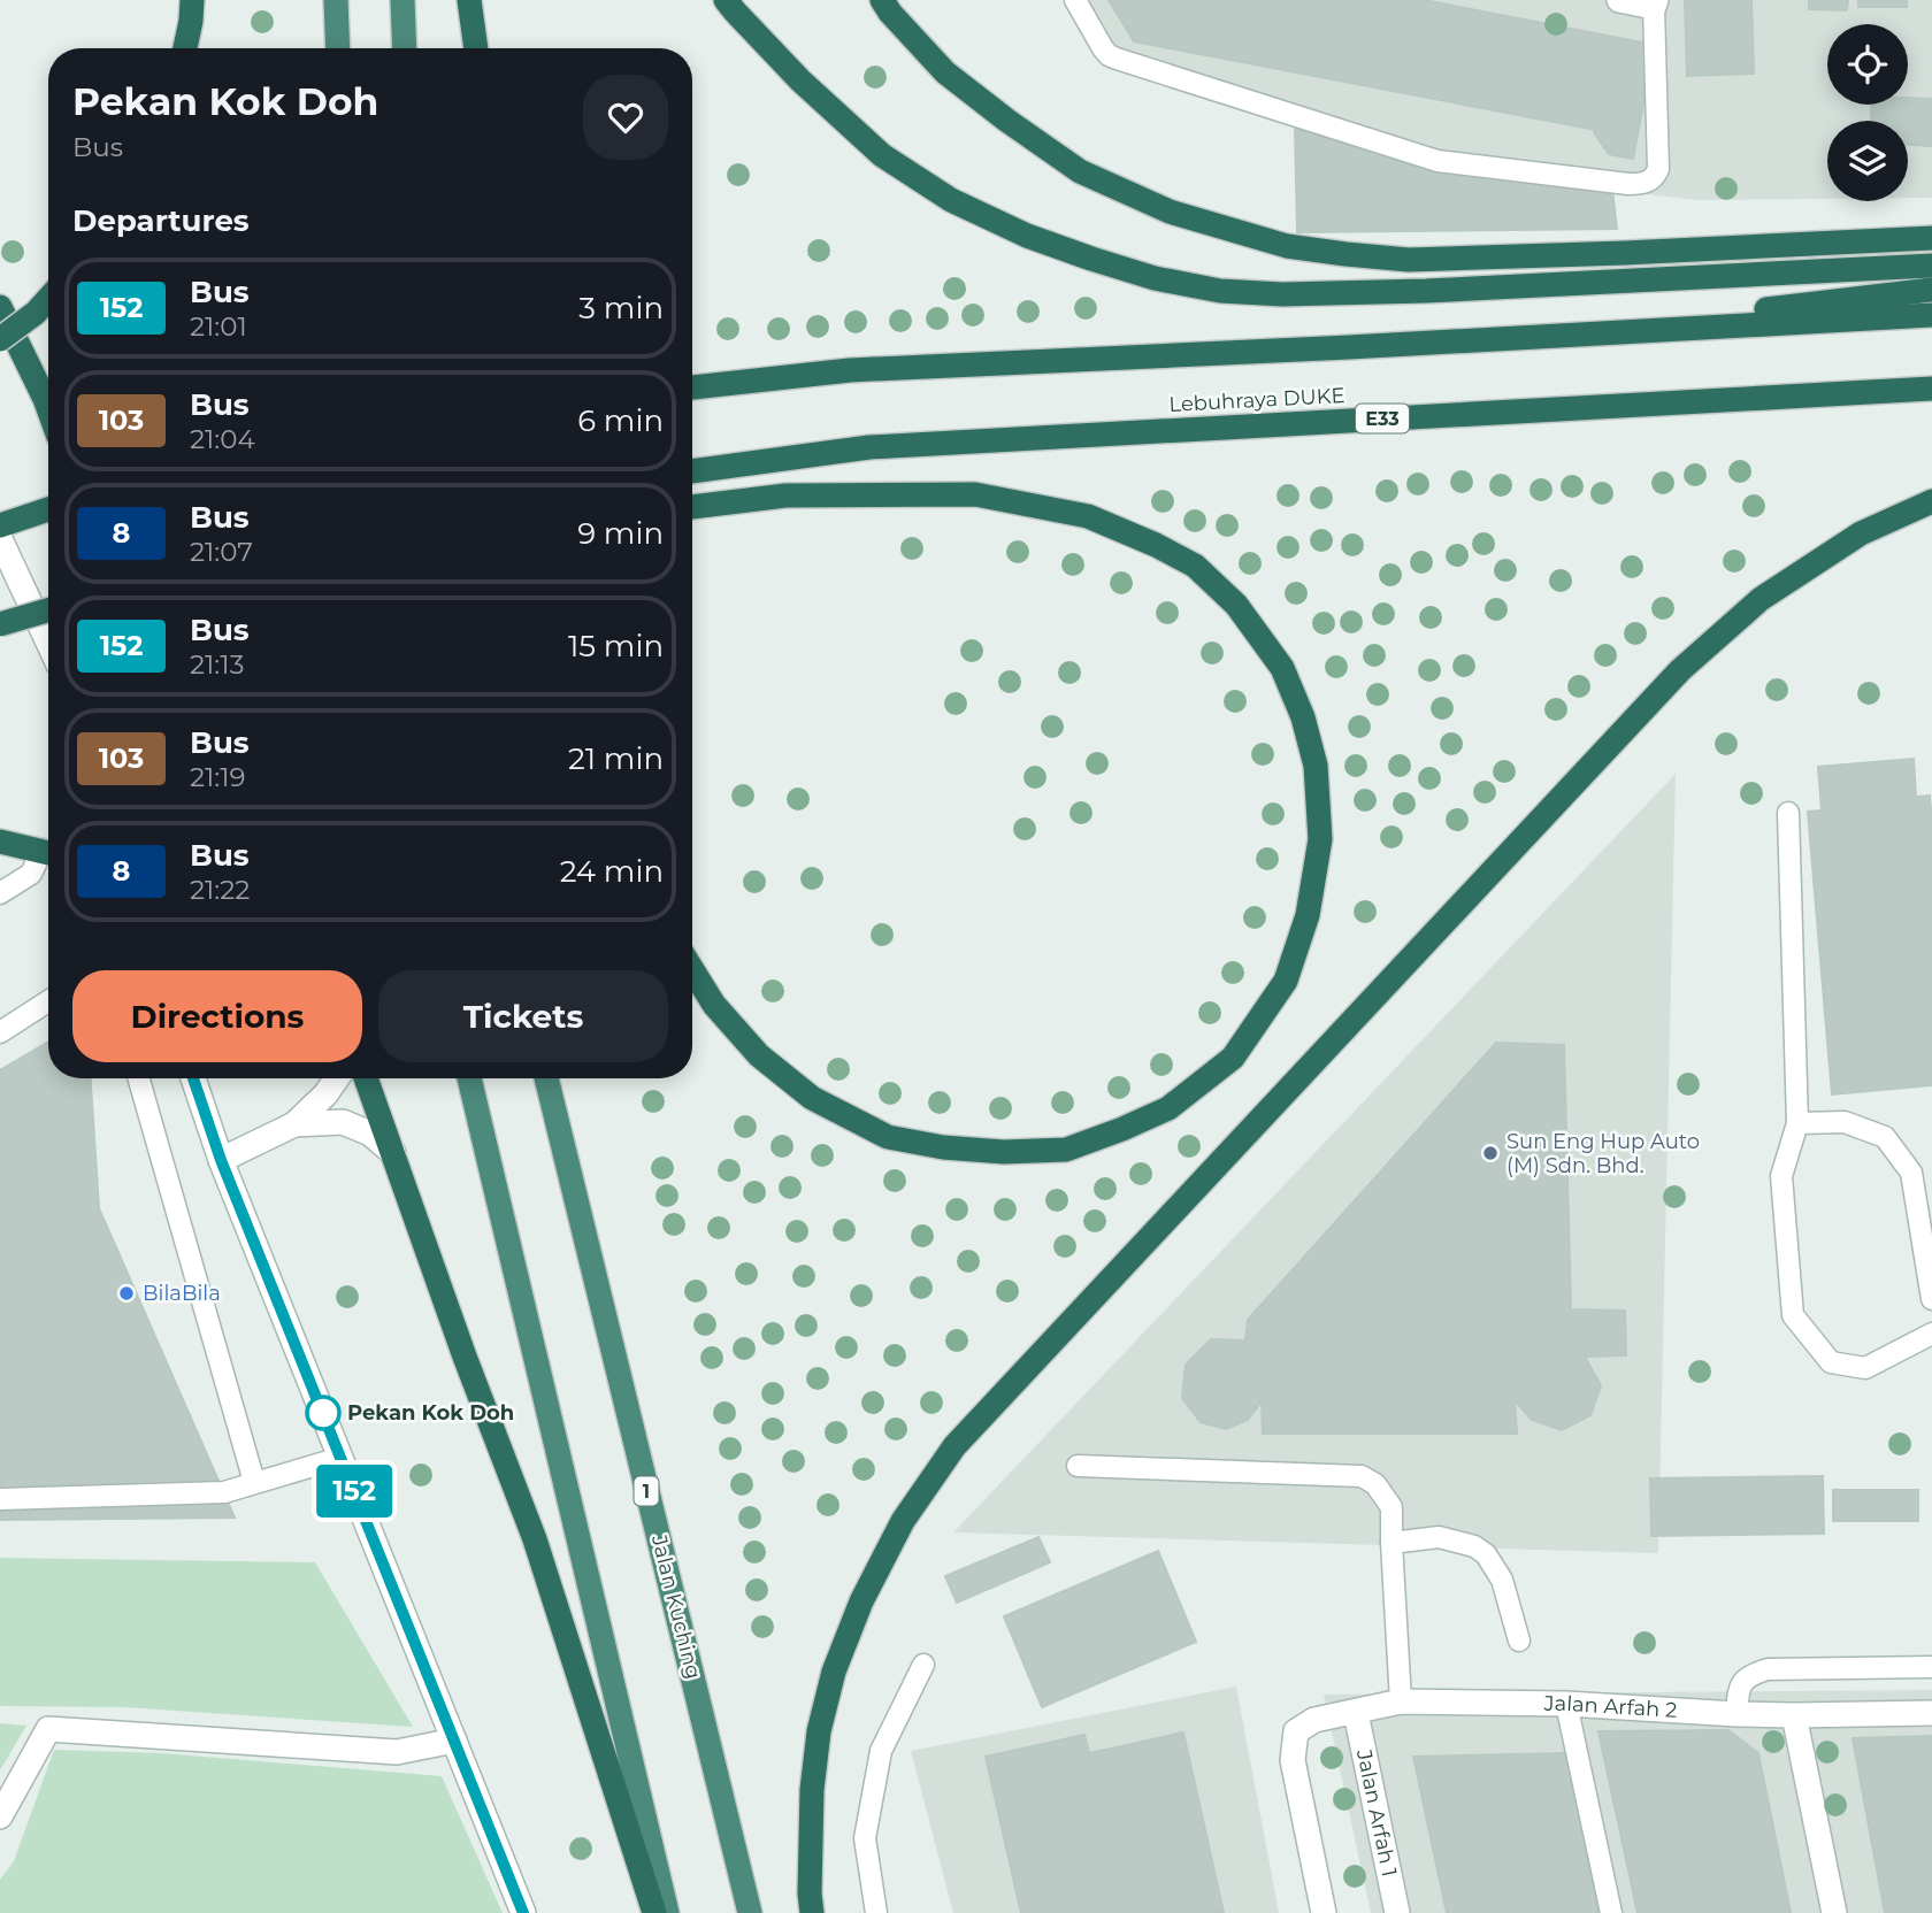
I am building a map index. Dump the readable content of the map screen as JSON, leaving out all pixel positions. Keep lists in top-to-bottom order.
{
  "streets": {
    "highway": [
      "Lebuhraya DUKE",
      "E33",
      "1",
      "Jalan Kuching"
    ],
    "street": ["Jalan Arfah 2", "Jalan Arfah 1"]
  },
  "crossings": [
    ["Jalan Arfah 2", "Jalan Arfah 1"]
  ],
  "places": ["Sun Eng Hup Auto (M) Sdn. Bhd.", "BilaBila", "Pekan Kok Doh"],
  "lines": ["bus line 152"],
  "page": {
    "on_map": "152",
    "heading": [
      ["Pekan Kok Doh", "Bus"],
      "Departures"
    ],
    "list": [
      {
        "mark": "152",
        "name": "Bus",
        "note": "21:01",
        "value": "3 min"
      },
      {
        "mark": "103",
        "name": "Bus",
        "note": "21:04",
        "value": "6 min"
      },
      {
        "mark": "8",
        "name": "Bus",
        "note": "21:07",
        "value": "9 min"
      },
      {
        "mark": "152",
        "name": "Bus",
        "note": "21:13",
        "value": "15 min"
      },
      {
        "mark": "103",
        "name": "Bus",
        "note": "21:19",
        "value": "21 min"
      },
      {
        "mark": "8",
        "name": "Bus",
        "note": "21:22",
        "value": "24 min"
      }
    ],
    "buttons": ["Directions", "Tickets"]
  }
}
